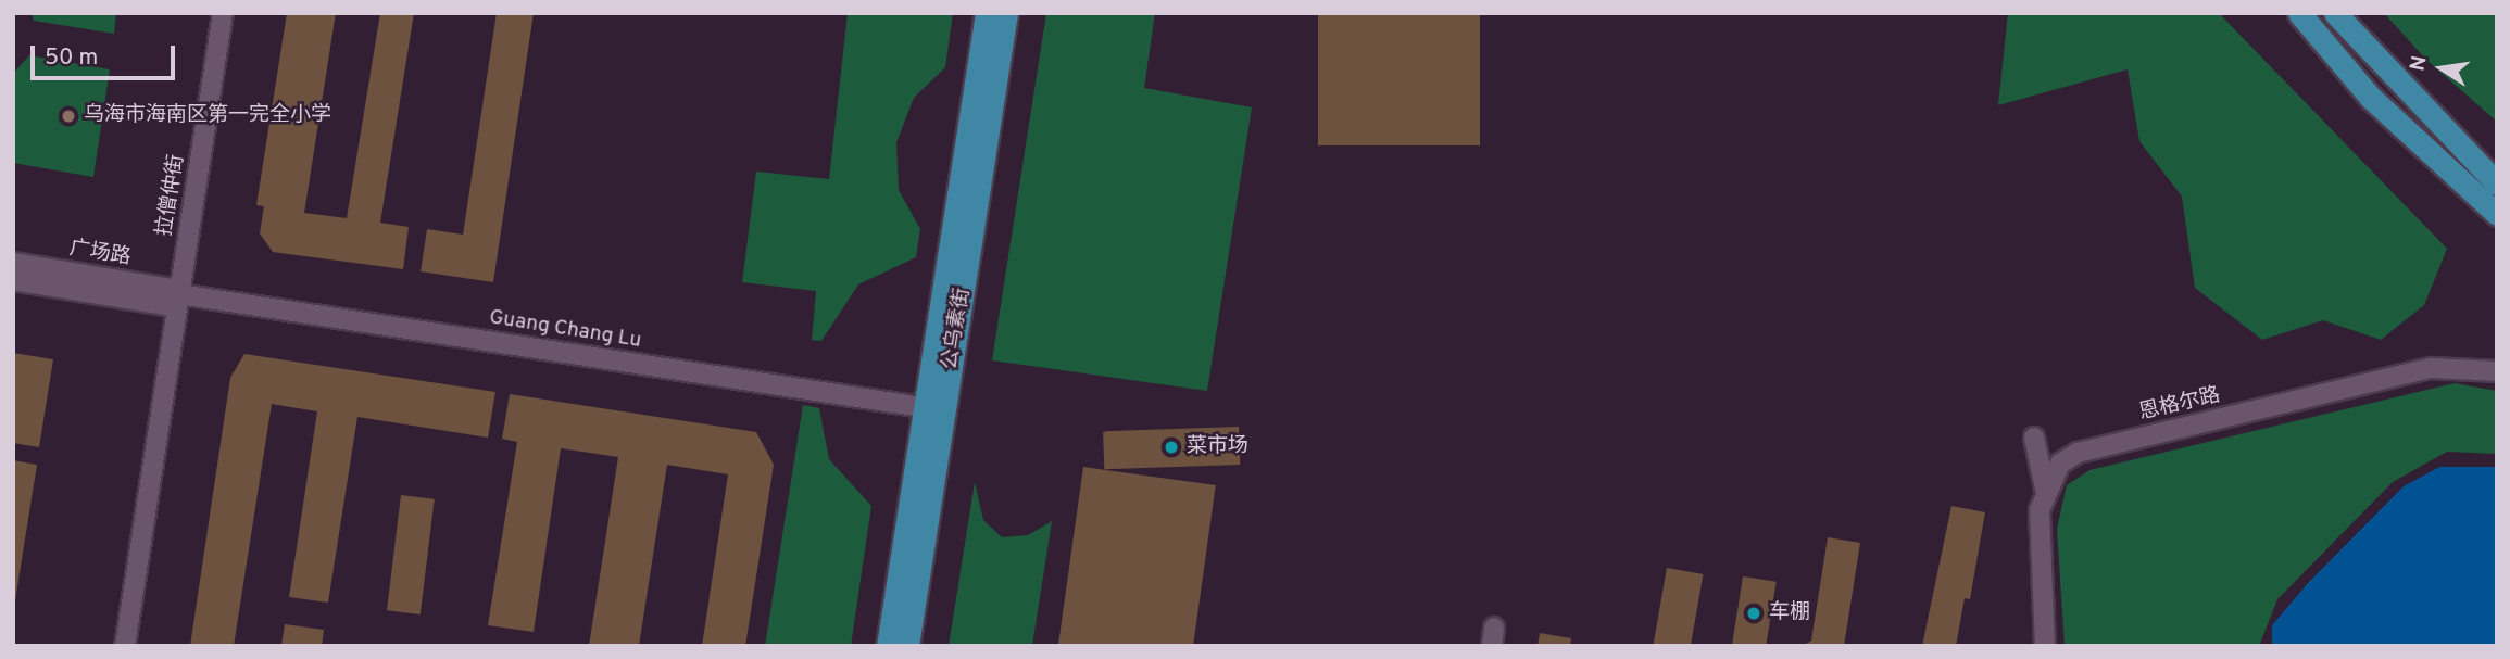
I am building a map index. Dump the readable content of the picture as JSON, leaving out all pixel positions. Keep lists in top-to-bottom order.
{
  "streets": {
    "main road": ["公乌素街"],
    "street": [
      "拉僧仲街",
      "广场路",
      "Guang Chang Lu",
      "恩格尔路"
    ]
  },
  "crossings": [
    ["拉僧仲街", "广场路"],
    ["拉僧仲街", "Guang Chang Lu"],
    ["广场路", "Guang Chang Lu"],
    ["公乌素街", "Guang Chang Lu"]
  ],
  "places": ["乌海市海南区第一完全小学", "菜市场", "车棚"],
  "scale_bar": "50 m",
  "north": "left"
}
